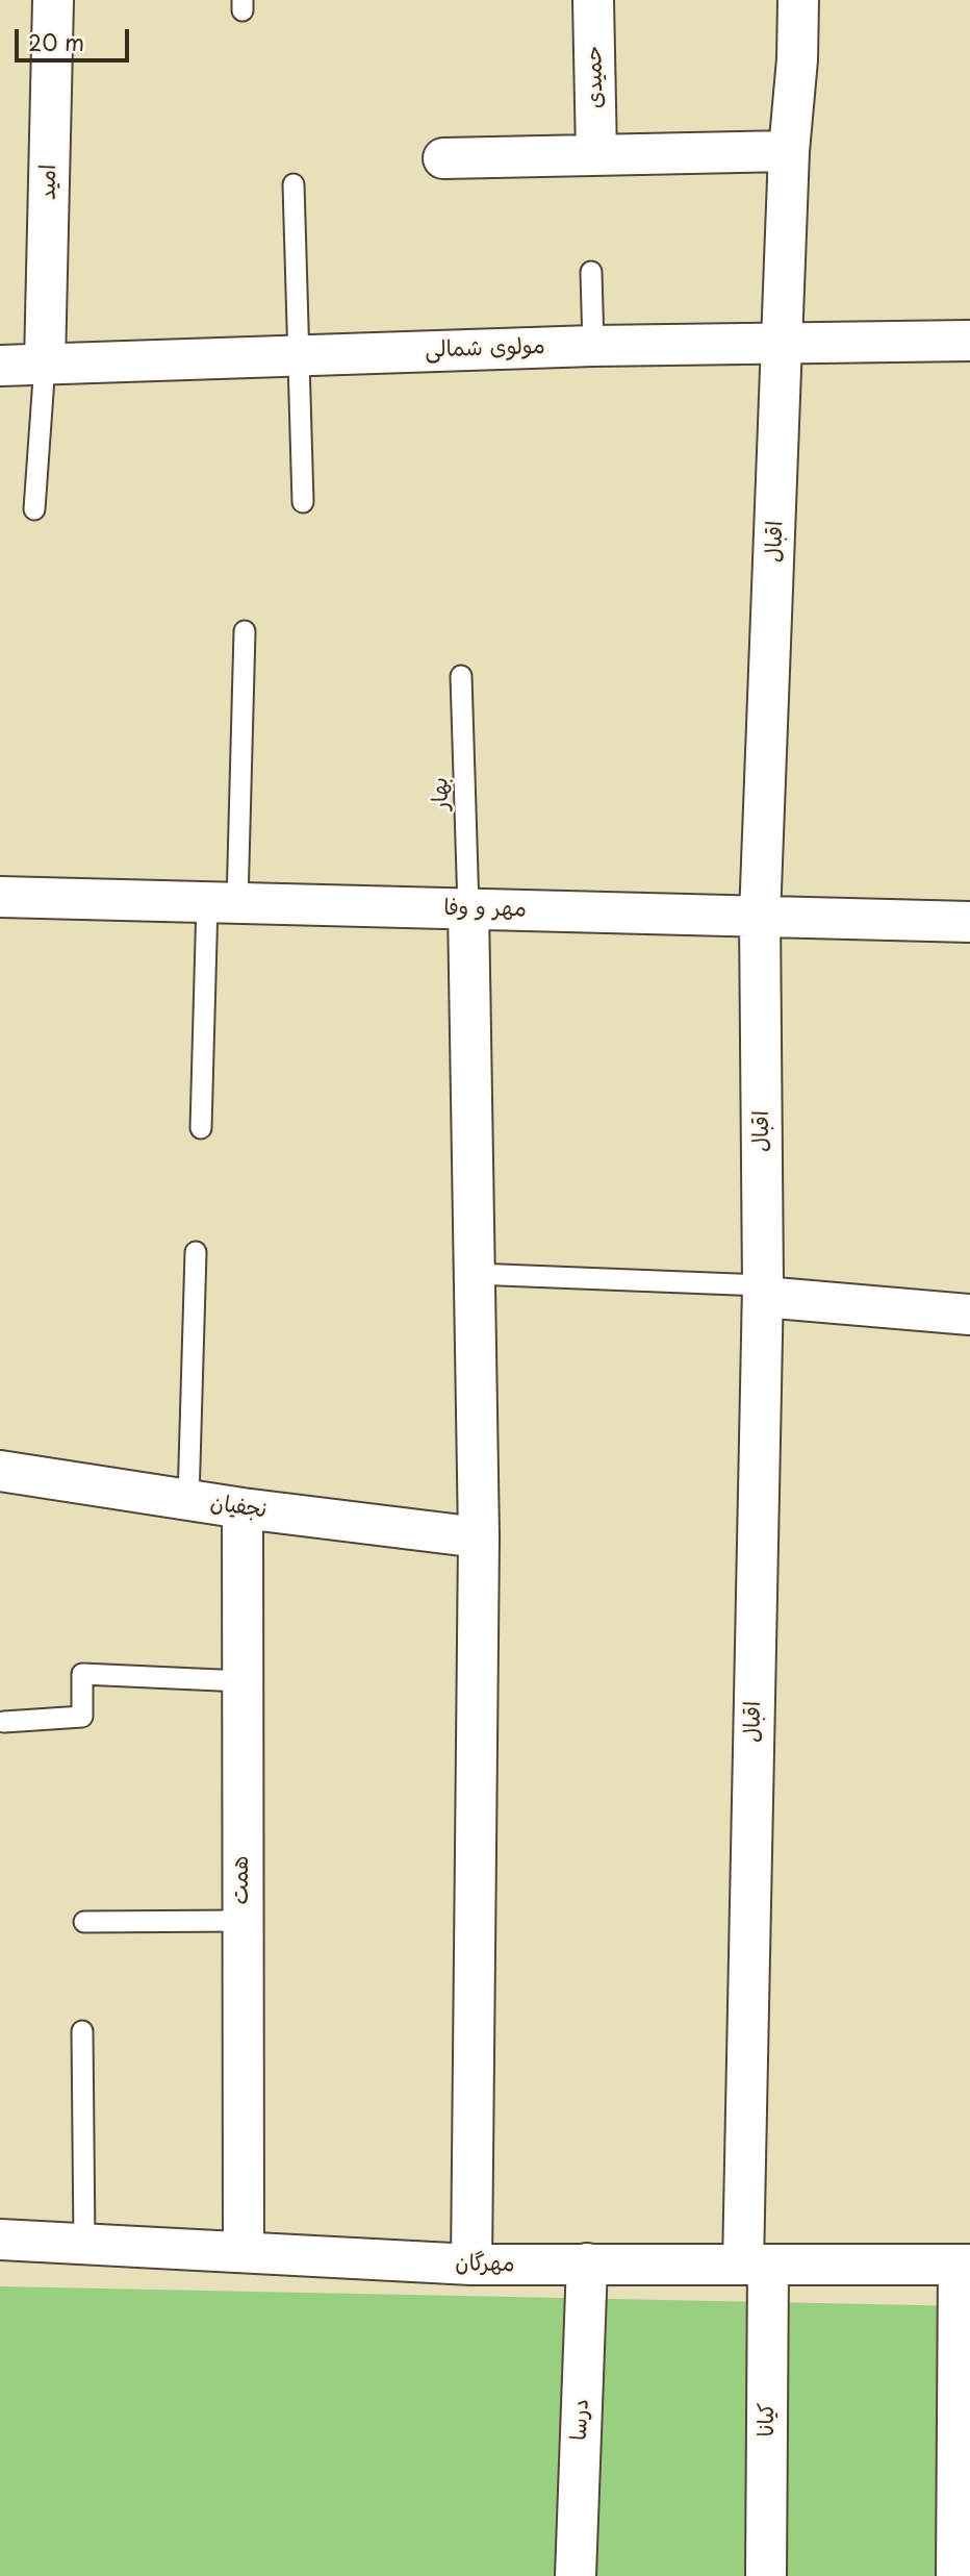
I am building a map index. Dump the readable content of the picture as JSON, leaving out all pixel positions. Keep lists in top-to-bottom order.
{
  "streets": {
    "street": [
      "حمیدی",
      "امید",
      "مولوی شمالی",
      "اقبال",
      "مهر و وفا",
      "نجفیان",
      "همت",
      "مهرگان",
      "درسا",
      "کیانا"
    ],
    "lane": ["بهار"]
  },
  "crossings": [
    ["امید", "مولوی شمالی"],
    ["مولوی شمالی", "اقبال"],
    ["اقبال", "مهر و وفا"],
    ["اقبال", "مهرگان"],
    ["اقبال", "کیانا"],
    ["بهار", "مهر و وفا"],
    ["نجفیان", "همت"],
    ["همت", "مهرگان"],
    ["مهرگان", "درسا"],
    ["مهرگان", "کیانا"]
  ],
  "scale_bar": "20 m"
}
